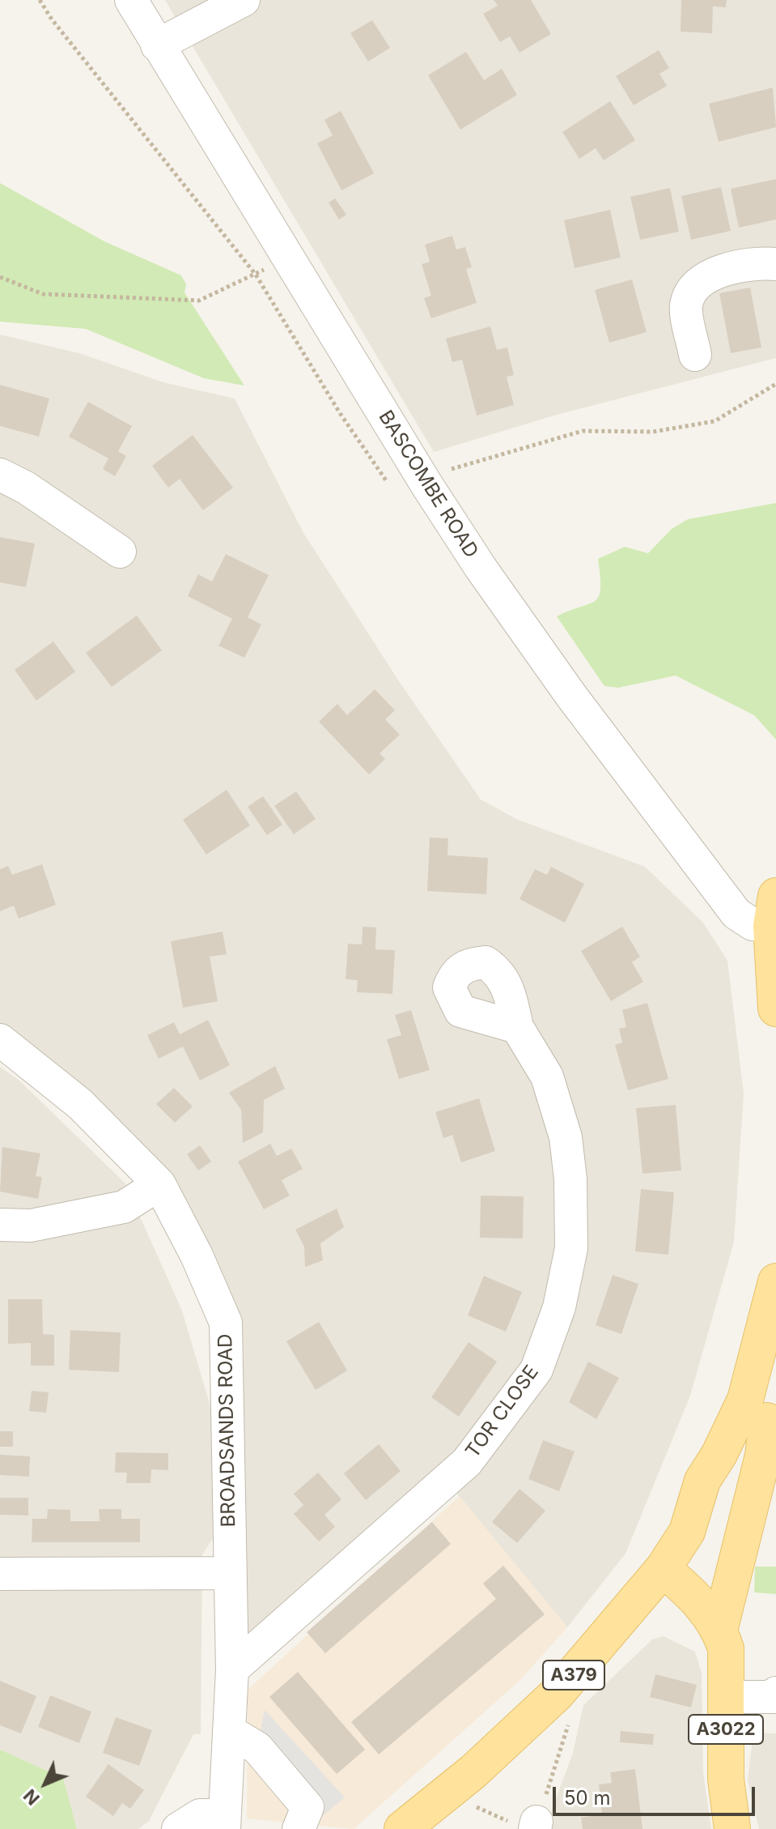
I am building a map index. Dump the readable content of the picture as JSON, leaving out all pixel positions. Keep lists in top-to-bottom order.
{
  "streets": {
    "main road": ["A379", "A3022"],
    "street": ["BASCOMBE ROAD", "TOR CLOSE", "BROADSANDS ROAD"]
  },
  "crossings": [
    ["TOR CLOSE", "BROADSANDS ROAD"],
    ["A379", "A3022"]
  ],
  "scale_bar": "50 m",
  "north": "bottom left"
}
